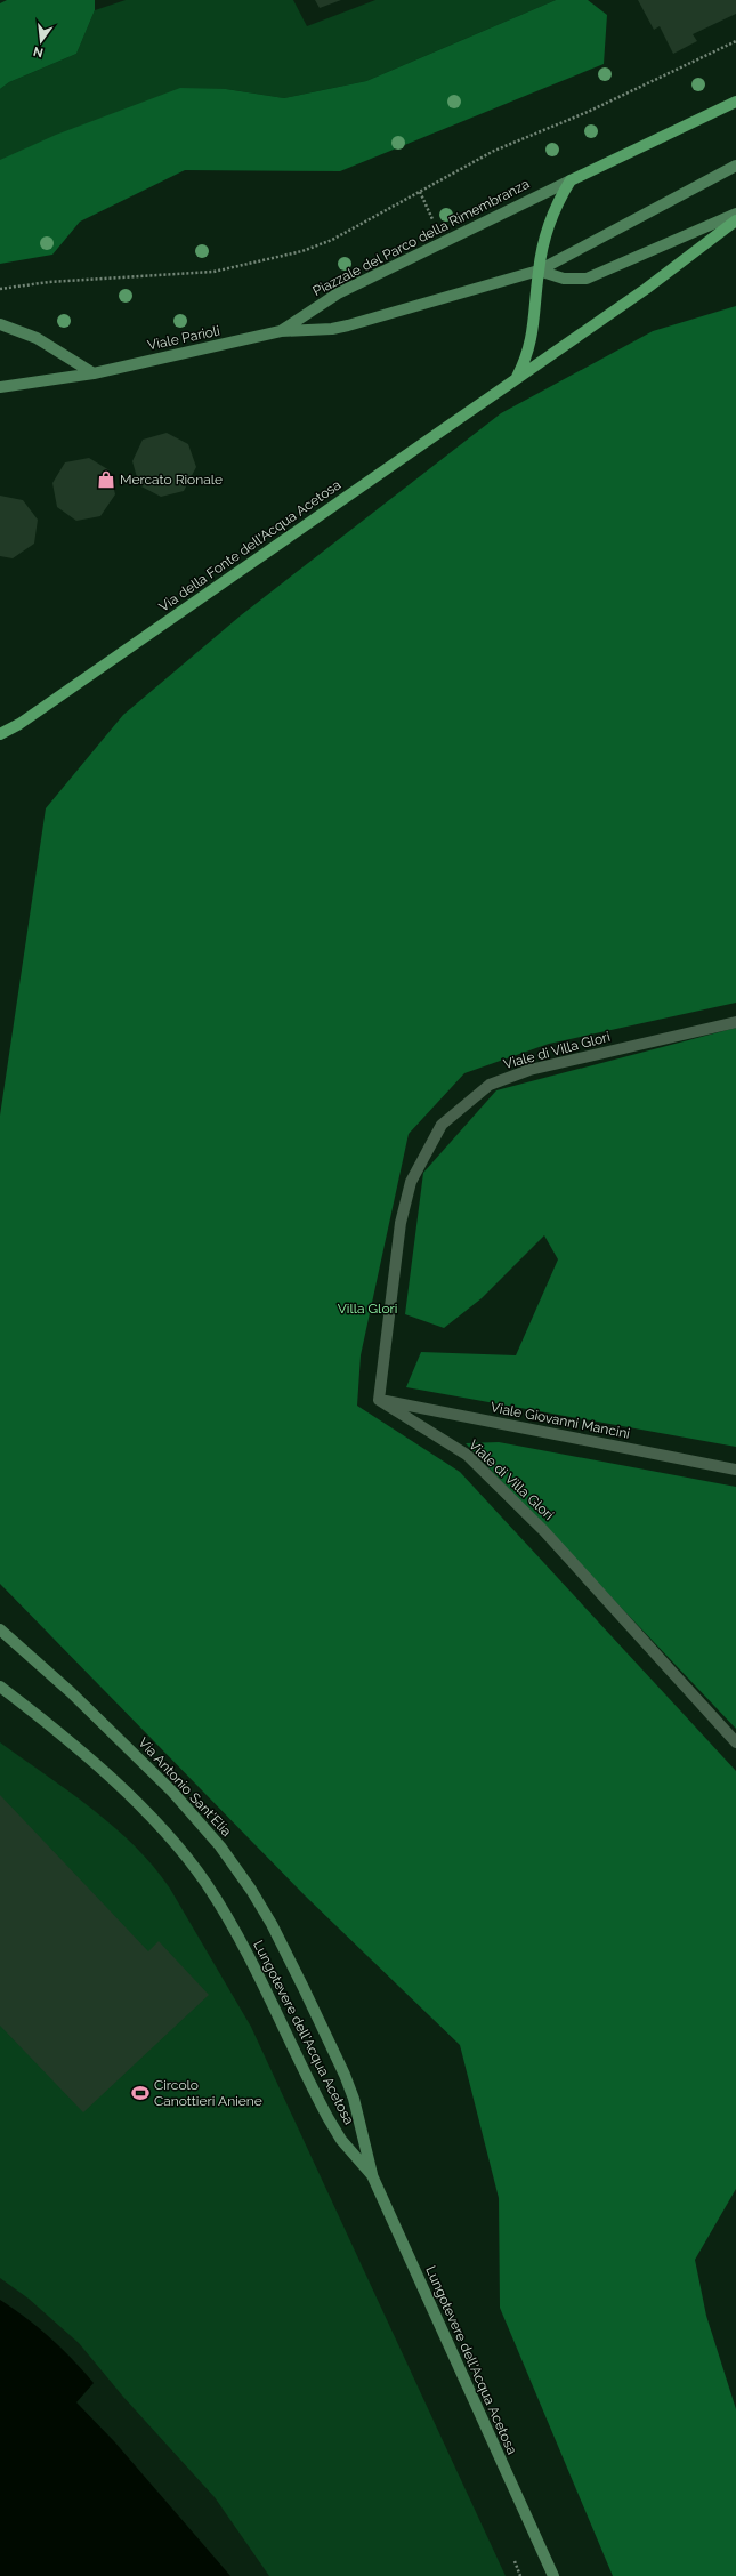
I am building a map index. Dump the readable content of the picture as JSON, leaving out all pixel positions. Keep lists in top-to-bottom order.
{
  "streets": {
    "main road": [
      "Piazzale del Parco della Rimembranza",
      "Viale Parioli",
      "Via della Fonte dell'Acqua Acetosa",
      "Via Antonio Sant'Elia",
      "Lungotevere dell'Acqua Acetosa"
    ],
    "street": ["Viale di Villa Glori", "Viale Giovanni Mancini"]
  },
  "crossings": [
    ["Piazzale del Parco della Rimembranza", "Viale Parioli"],
    ["Viale di Villa Glori", "Viale Giovanni Mancini"],
    ["Via Antonio Sant'Elia", "Lungotevere dell'Acqua Acetosa"]
  ],
  "parks": ["Villa Glori"],
  "places": {
    "shop": ["Mercato Rionale"],
    "sports": ["Circolo Canottieri Aniene"]
  },
  "north": "bottom"
}
